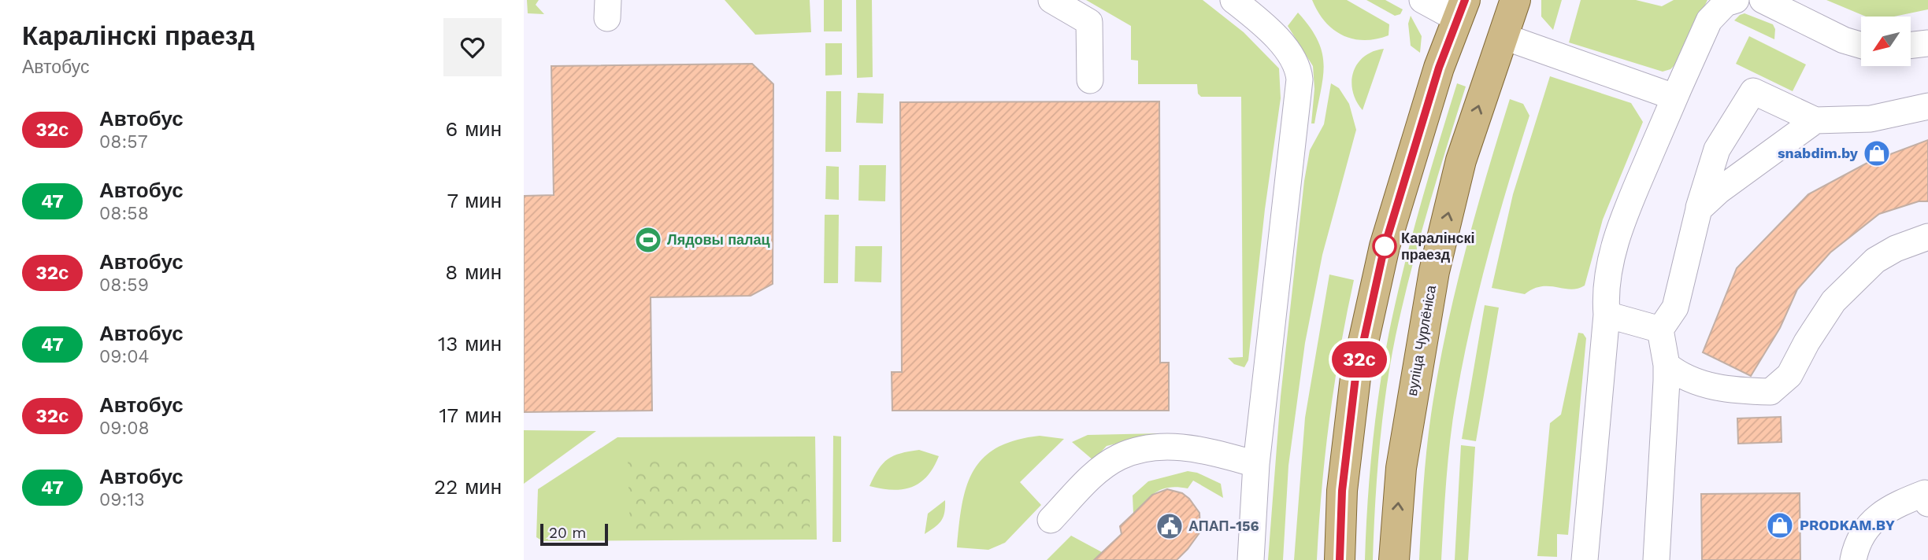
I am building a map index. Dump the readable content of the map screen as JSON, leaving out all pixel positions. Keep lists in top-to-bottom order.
{
  "streets": {
    "main road": ["вуліца Чурлёніса"]
  },
  "places": {
    "shop": ["snabdim.by", "PRODKAM.BY"],
    "sports": ["Лядовы палац"],
    "other": ["Каралінскі праезд"],
    "public building": ["АПАП-156"]
  },
  "lines": ["bus line 32с"],
  "scale_bar": "20 m",
  "north": "bottom left",
  "page": {
    "heading": ["Каралінскі праезд", "Автобус"],
    "on_map": "32с",
    "list": [
      {
        "mark": "32с",
        "name": "Автобус",
        "note": "08:57",
        "value": "6 мин"
      },
      {
        "mark": "47",
        "name": "Автобус",
        "note": "08:58",
        "value": "7 мин"
      },
      {
        "mark": "32с",
        "name": "Автобус",
        "note": "08:59",
        "value": "8 мин"
      },
      {
        "mark": "47",
        "name": "Автобус",
        "note": "09:04",
        "value": "13 мин"
      },
      {
        "mark": "32с",
        "name": "Автобус",
        "note": "09:08",
        "value": "17 мин"
      },
      {
        "mark": "47",
        "name": "Автобус",
        "note": "09:13",
        "value": "22 мин"
      }
    ],
    "scale": "20 m"
  }
}
